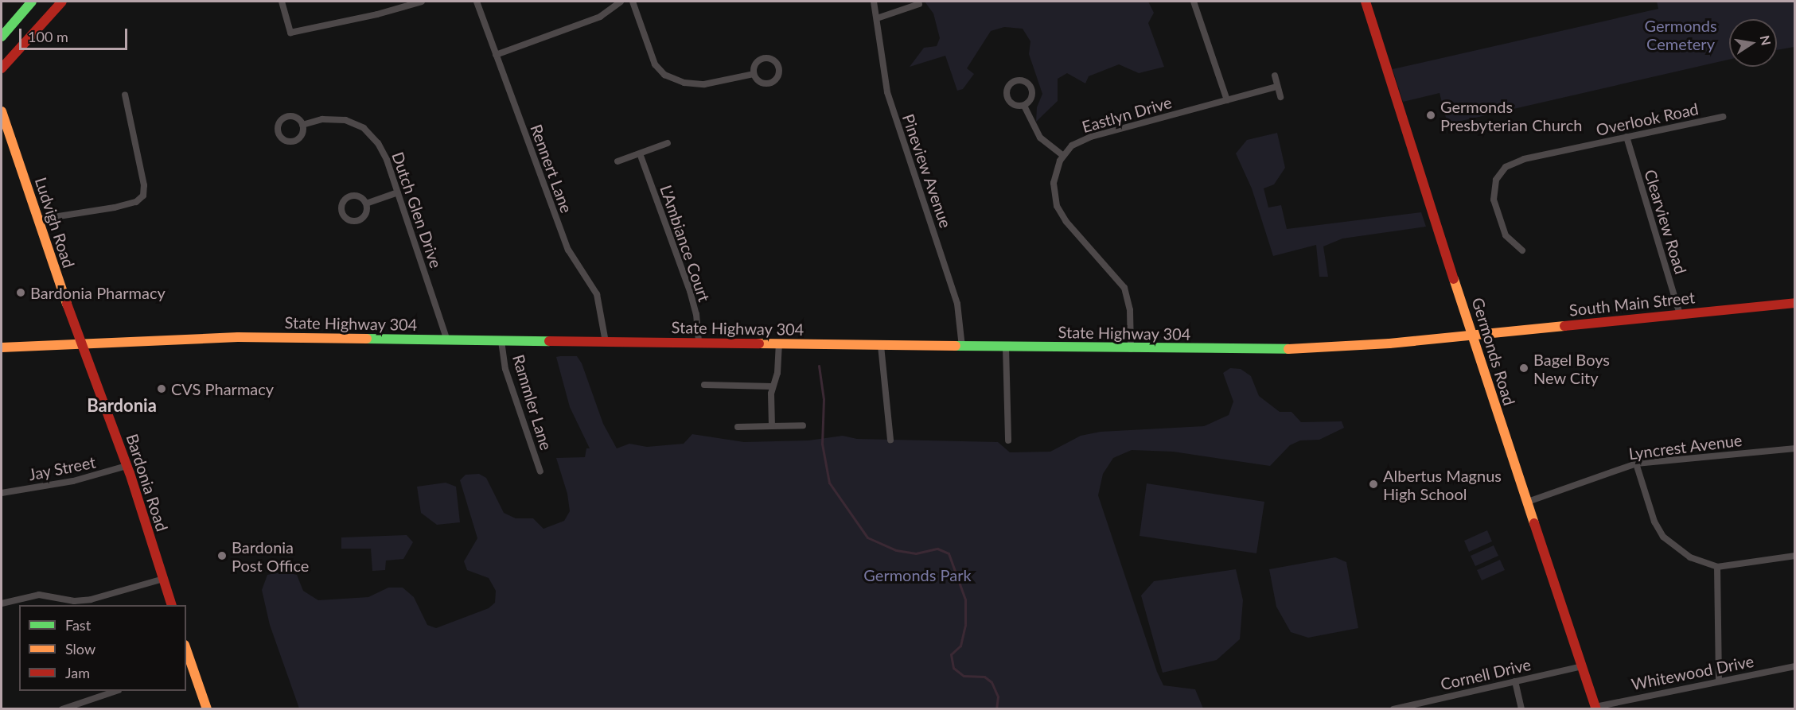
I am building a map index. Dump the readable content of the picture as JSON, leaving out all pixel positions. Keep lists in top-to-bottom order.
{
  "streets": {
    "main road": [
      "Ludvigh Road",
      "South Main Street",
      "State Highway 304",
      "Germonds Road",
      "Bardonia Road"
    ],
    "street": [
      "Eastlyn Drive",
      "Overlook Road",
      "Rennert Lane",
      "Pineview Avenue",
      "Dutch Glen Drive",
      "Clearview Road",
      "L'Ambiance Court",
      "Rammler Lane",
      "Lyncrest Avenue",
      "Jay Street",
      "Whitewood Drive",
      "Cornell Drive"
    ]
  },
  "crossings": [
    ["Overlook Road", "Clearview Road"],
    ["Rennert Lane", "State Highway 304"],
    ["Pineview Avenue", "State Highway 304"],
    ["Dutch Glen Drive", "State Highway 304"],
    ["Clearview Road", "South Main Street"],
    ["Ludvigh Road", "State Highway 304"],
    ["Ludvigh Road", "Bardonia Road"],
    ["L'Ambiance Court", "State Highway 304"],
    ["South Main Street", "State Highway 304"],
    ["South Main Street", "Germonds Road"],
    ["State Highway 304", "Germonds Road"],
    ["State Highway 304", "Rammler Lane"],
    ["State Highway 304", "Bardonia Road"],
    ["Germonds Road", "Lyncrest Avenue"],
    ["Germonds Road", "Whitewood Drive"],
    ["Germonds Road", "Cornell Drive"],
    ["Jay Street", "Bardonia Road"]
  ],
  "districts": ["Bardonia"],
  "parks": ["Germonds Cemetery", "Germonds Park"],
  "places": [
    "Germonds Presbyterian Church",
    "Bardonia Pharmacy",
    "Bagel Boys New City",
    "CVS Pharmacy",
    "Albertus Magnus High School",
    "Bardonia Post Office"
  ],
  "legend": ["Fast", "Slow", "Jam"],
  "scale_bar": "100 m",
  "north": "right"
}
